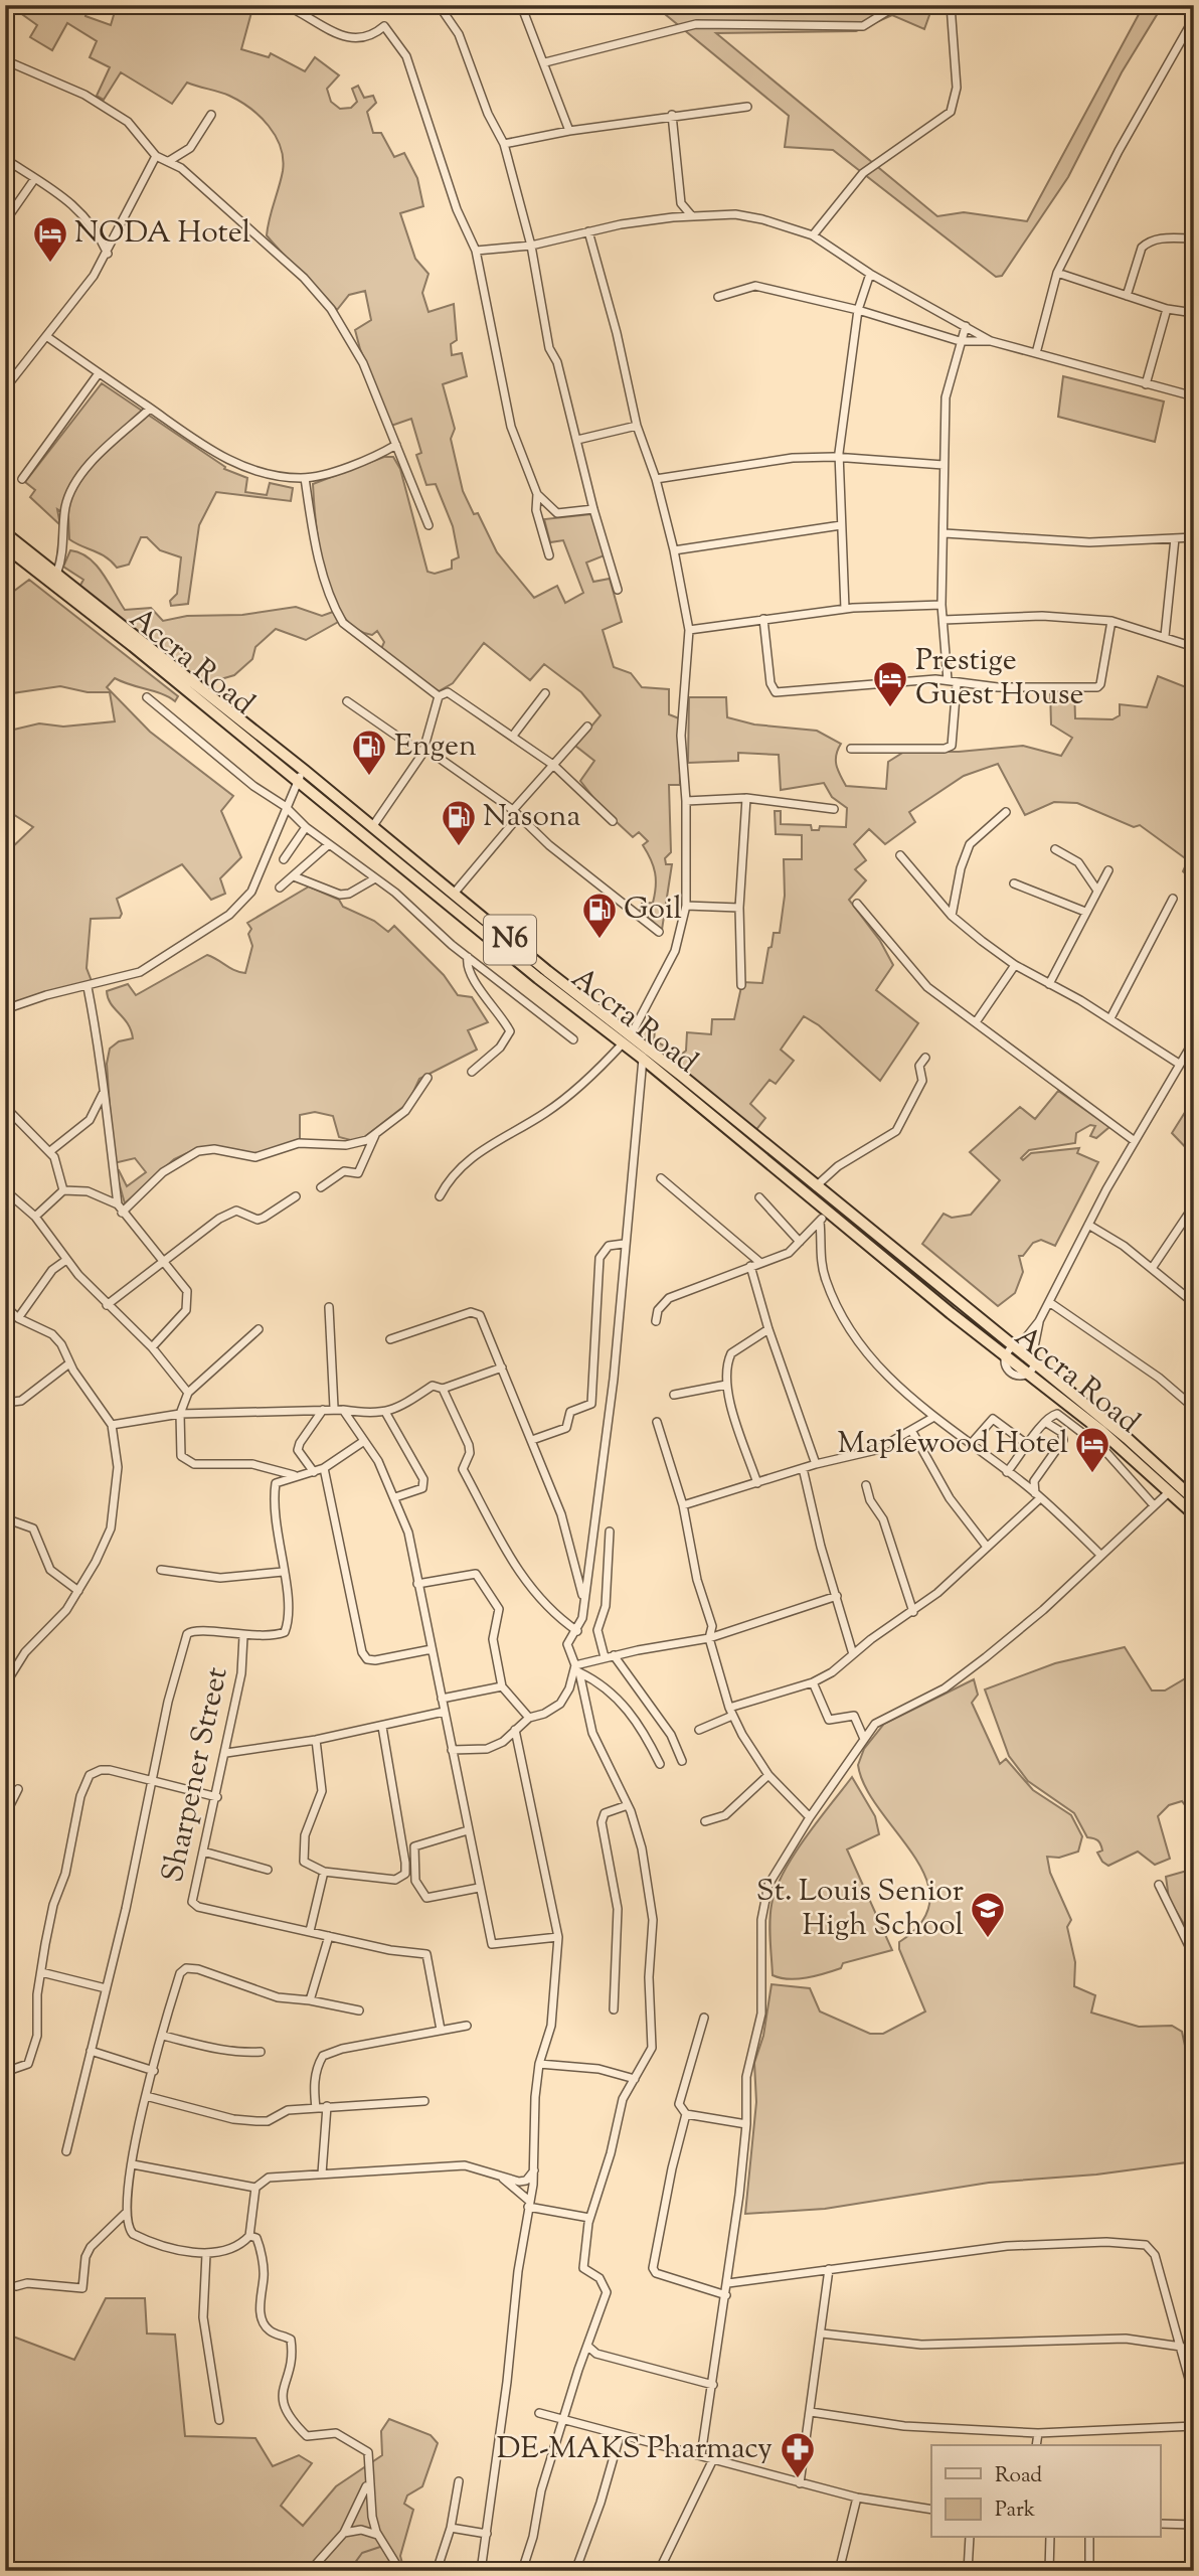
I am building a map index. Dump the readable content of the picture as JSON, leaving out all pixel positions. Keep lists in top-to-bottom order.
{
  "streets": {
    "highway": ["Accra Road", "N6"],
    "street": ["Sharpener Street"]
  },
  "places": {
    "hotel": ["NODA Hotel", "Prestige Guest House", "Maplewood Hotel"],
    "fuel station": ["Engen", "Nasona", "Goil"],
    "school or university": ["St. Louis Senior High School"],
    "pharmacy": ["DE-MAKS Pharmacy"]
  },
  "legend": ["Road", "Park"]
}
